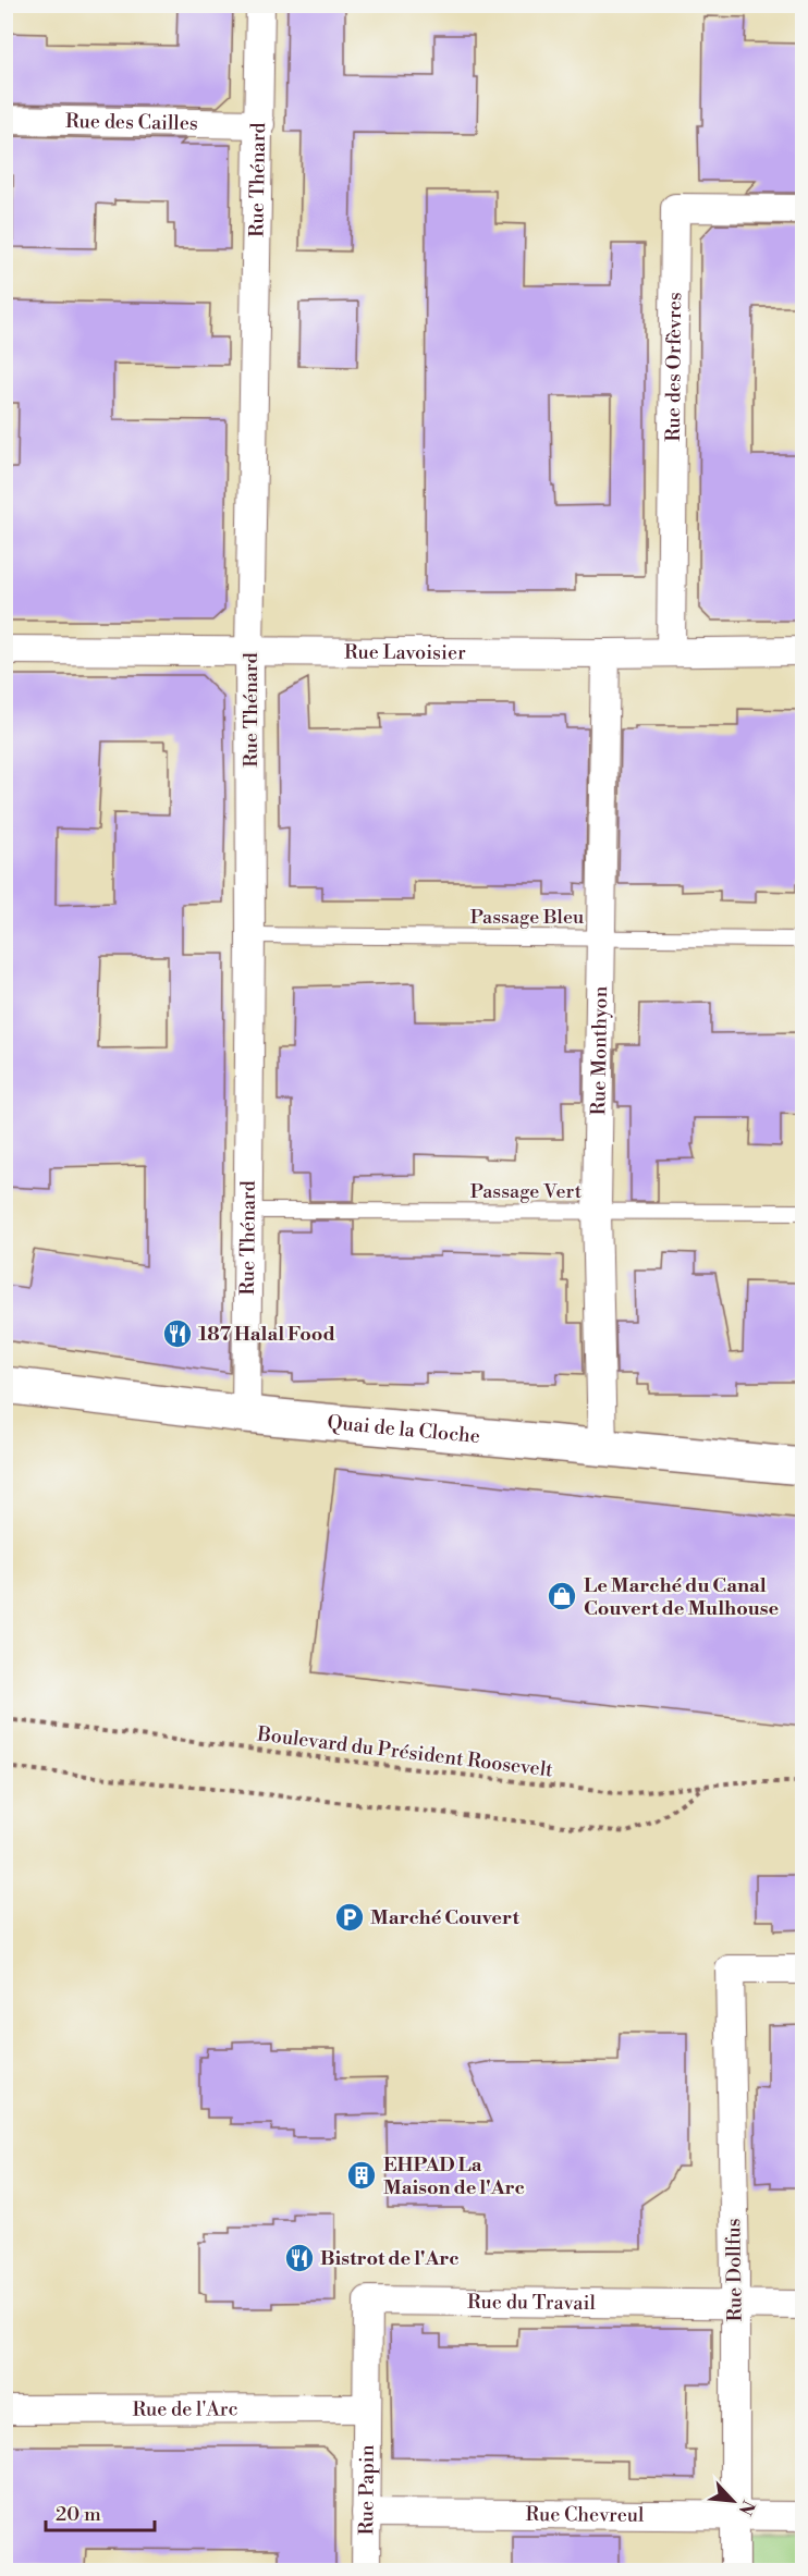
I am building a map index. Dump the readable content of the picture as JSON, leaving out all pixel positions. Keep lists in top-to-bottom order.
{
  "streets": {
    "street": [
      "Rue des Cailles",
      "Rue Thénard",
      "Rue des Orfèvres",
      "Rue Lavoisier",
      "Rue Monthyon",
      "Quai de la Cloche",
      "Rue Dollfus",
      "Rue du Travail",
      "Rue de l'Arc",
      "Rue Papin",
      "Rue Chevreul"
    ],
    "lane": ["Passage Bleu", "Passage Vert"],
    "path": ["Boulevard du Président Roosevelt"]
  },
  "crossings": [
    ["Rue des Cailles", "Rue Thénard"],
    ["Rue Thénard", "Rue Lavoisier"],
    ["Rue Thénard", "Passage Bleu"],
    ["Rue Thénard", "Passage Vert"],
    ["Rue Thénard", "Quai de la Cloche"],
    ["Rue des Orfèvres", "Rue Lavoisier"],
    ["Rue Lavoisier", "Rue Monthyon"],
    ["Passage Bleu", "Rue Monthyon"],
    ["Rue Monthyon", "Passage Vert"],
    ["Rue Monthyon", "Quai de la Cloche"],
    ["Rue Dollfus", "Rue du Travail"],
    ["Rue Dollfus", "Rue Chevreul"],
    ["Rue du Travail", "Rue de l'Arc"],
    ["Rue du Travail", "Rue Papin"],
    ["Rue de l'Arc", "Rue Papin"],
    ["Rue Papin", "Rue Chevreul"]
  ],
  "places": {
    "restaurant": ["187 Halal Food", "Bistrot de l'Arc"],
    "shop": ["Le Marché du Canal Couvert de Mulhouse"],
    "parking": ["Marché Couvert"],
    "building": ["EHPAD La Maison de l'Arc"]
  },
  "scale_bar": "20 m",
  "north": "bottom right"
}
